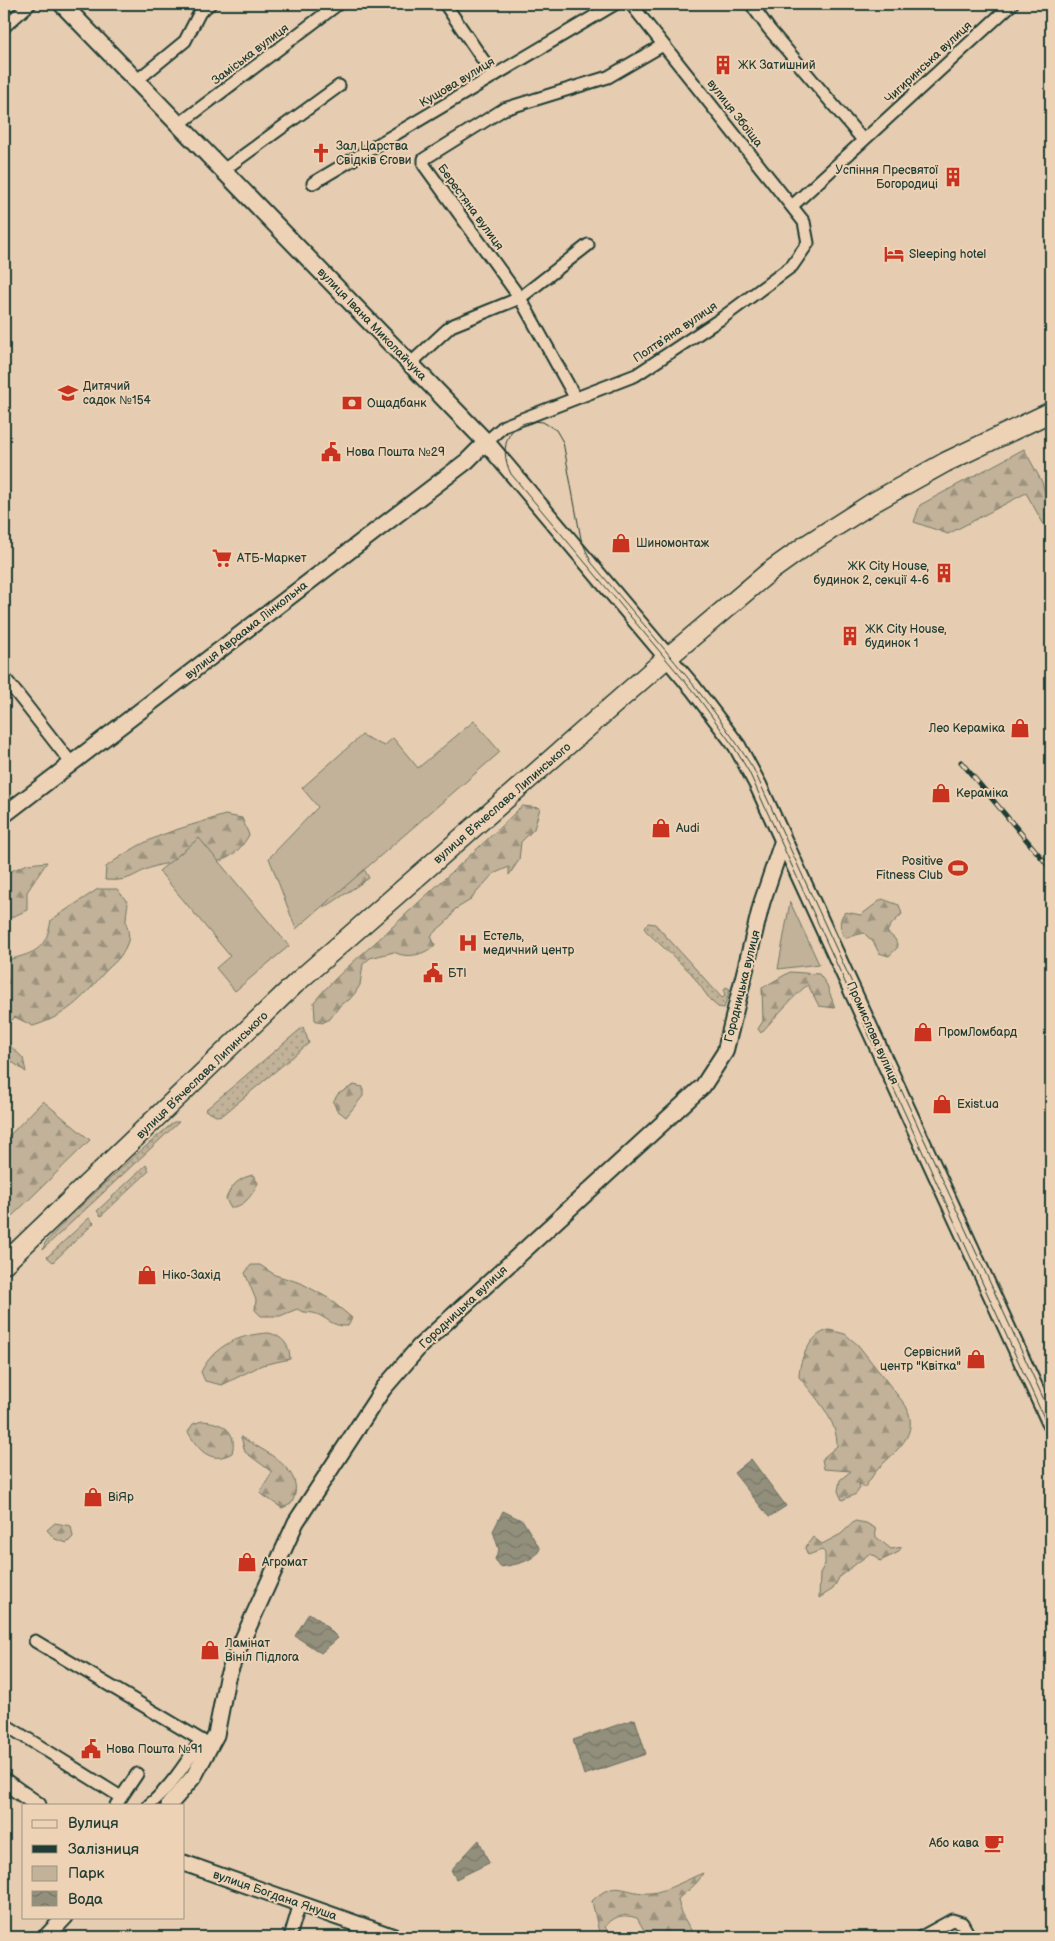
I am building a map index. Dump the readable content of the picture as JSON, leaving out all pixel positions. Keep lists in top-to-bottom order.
{
  "streets": {
    "main road": ["вулиця Івана Миколайчука", "вулиця Вʼячеслава Липинського", "Промислова вулиця"],
    "street": [
      "Заміська вулиця",
      "Чигиринська вулиця",
      "Кущова вулиця",
      "вулиця Збоїща",
      "Берестяна вулиця",
      "Полтвʼяна вулиця",
      "вулиця Авраама Лінкольна",
      "Городницька вулиця",
      "вулиця Богдана Януша"
    ]
  },
  "crossings": [
    ["Заміська вулиця", "вулиця Івана Миколайчука"],
    ["Чигиринська вулиця", "вулиця Збоїща"],
    ["вулиця Збоїща", "Берестяна вулиця"],
    ["вулиця Збоїща", "Полтвʼяна вулиця"],
    ["Берестяна вулиця", "Полтвʼяна вулиця"],
    ["вулиця Івана Миколайчука", "Полтвʼяна вулиця"],
    ["вулиця Івана Миколайчука", "вулиця Авраама Лінкольна"],
    ["вулиця Івана Миколайчука", "вулиця Вʼячеслава Липинського"],
    ["вулиця Івана Миколайчука", "Промислова вулиця"],
    ["Полтвʼяна вулиця", "вулиця Авраама Лінкольна"],
    ["вулиця Вʼячеслава Липинського", "Промислова вулиця"],
    ["Городницька вулиця", "Промислова вулиця"]
  ],
  "places": {
    "building": [
      "ЖК Затишний",
      "Успіння Пресвятої Богородиці",
      "ЖК City House, будинок 2, секції 4-6",
      "ЖК City House, будинок 1"
    ],
    "church": ["Зал Царства Свідків Єгови"],
    "hotel": ["Sleeping hotel"],
    "school or university": ["Дитячий садок №154"],
    "bank": ["Ощадбанк"],
    "public building": ["Нова Пошта №29", "БТІ", "Нова Пошта №91"],
    "shop": [
      "Шиномонтаж",
      "Лео Кераміка",
      "Кераміка",
      "Audi",
      "ПромЛомбард",
      "Exist.ua",
      "Ніко-Захід",
      "Сервісний центр \"Квітка\"",
      "ВіЯр",
      "Агромат",
      "Ламінат Вініл Підлога"
    ],
    "supermarket": ["АТБ-Маркет"],
    "sports": ["Positive Fitness Club"],
    "hospital": ["Естель, медичний центр"],
    "cafe": ["Або кава"]
  },
  "legend": [
    "Вулиця",
    "Залізниця",
    "Парк",
    "Вода"
  ]
}
